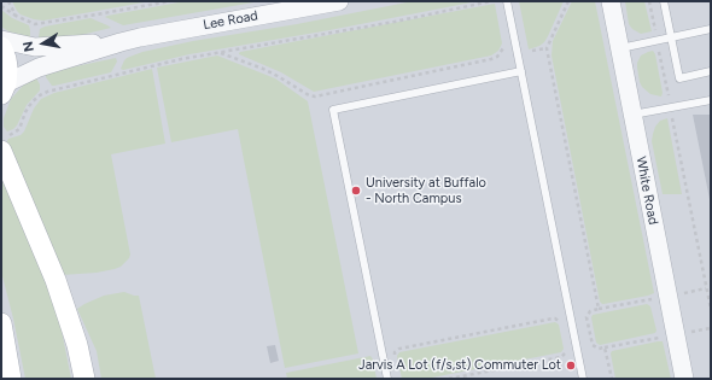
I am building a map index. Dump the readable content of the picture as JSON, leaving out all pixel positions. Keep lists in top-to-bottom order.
{
  "streets": {
    "street": ["Lee Road", "White Road"]
  },
  "places": ["University at Buffalo - North Campus", "Jarvis A Lot (f/s,st) Commuter Lot"],
  "north": "left"
}
